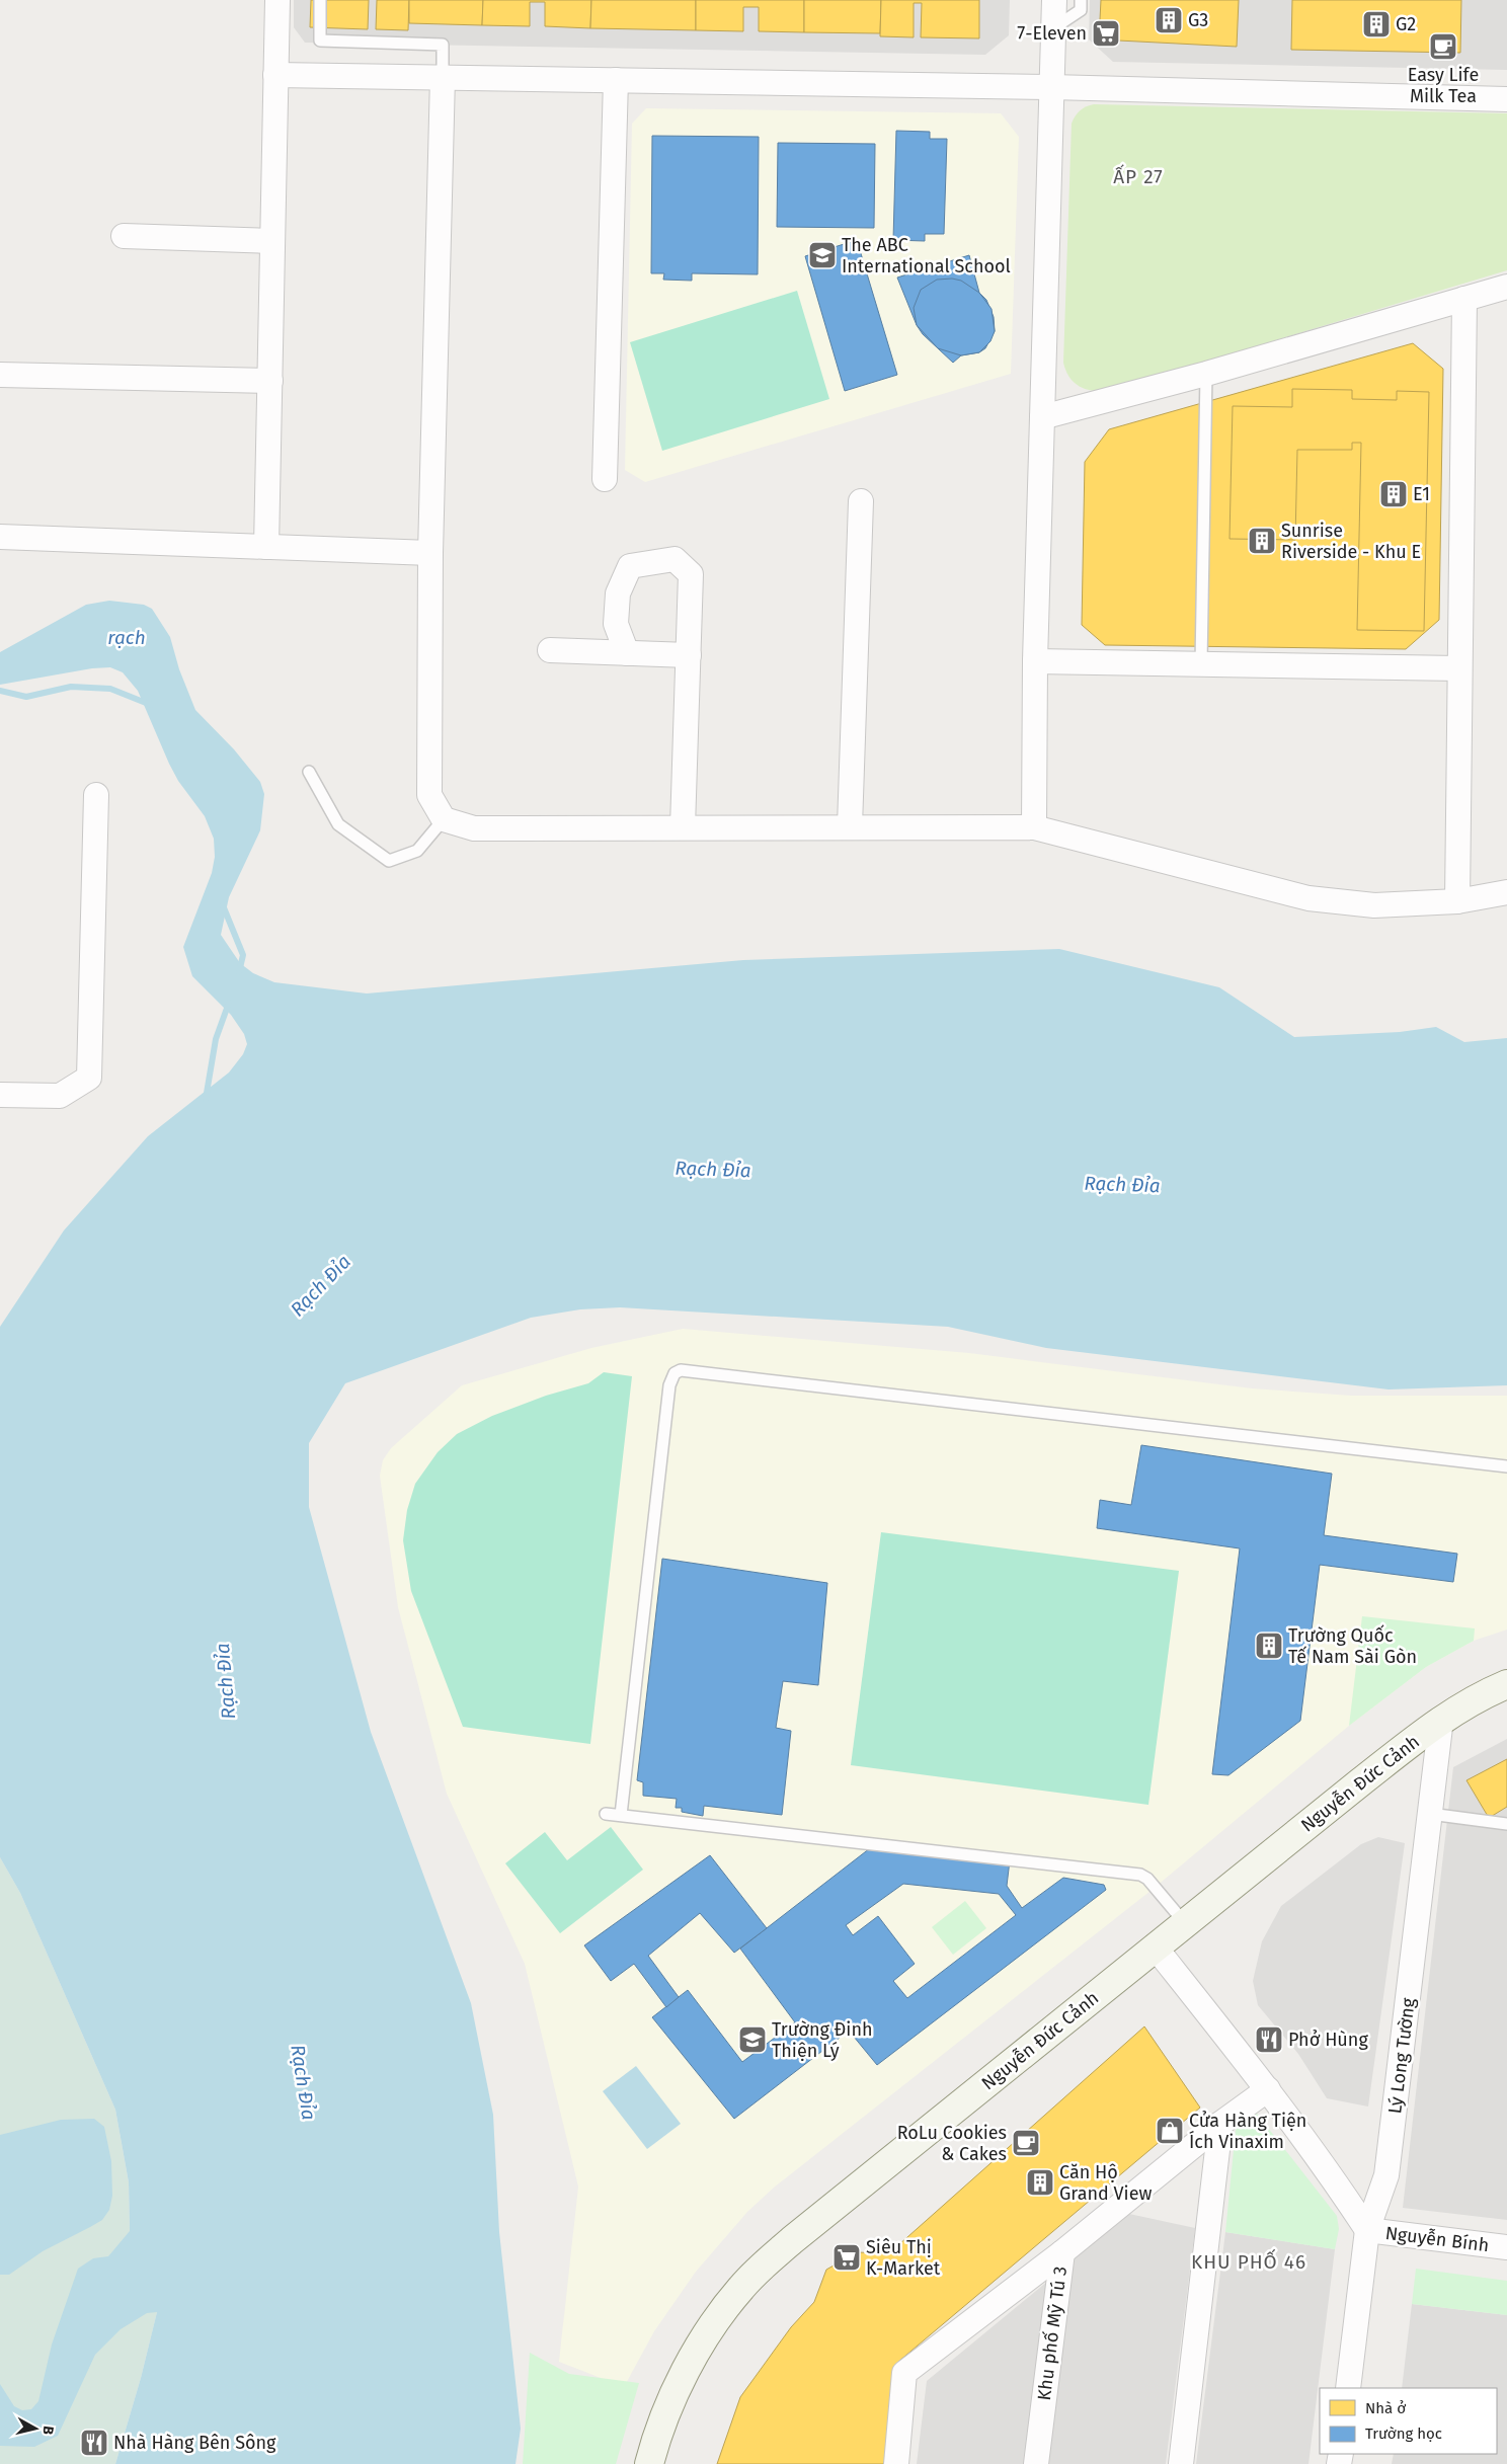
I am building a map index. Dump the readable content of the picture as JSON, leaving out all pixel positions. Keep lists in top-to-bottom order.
{
  "streets": {
    "main road": ["Nguyễn Đức Cảnh"],
    "street": ["Lý Long Tường", "Nguyễn Bính", "Khu phố Mỹ Tú 3"]
  },
  "crossings": [
    ["Nguyễn Đức Cảnh", "Lý Long Tường"],
    ["Lý Long Tường", "Nguyễn Bính"]
  ],
  "districts": ["ẤP 27", "KHU PHỐ 46"],
  "water": ["rạch", "Rạch Đỉa"],
  "places": {
    "building": [
      "G3",
      "G2",
      "E1",
      "Sunrise Riverside - Khu E",
      "Trường Quốc Tế Nam Sài Gòn",
      "Căn Hộ Grand View"
    ],
    "supermarket": ["7-Eleven", "Siêu Thị K-Market"],
    "cafe": ["Easy Life Milk Tea", "RoLu Cookies & Cakes"],
    "school or university": ["The ABC International School", "Trường Đinh Thiện Lý"],
    "restaurant": ["Phở Hùng", "Nhà Hàng Bên Sông"],
    "shop": ["Cửa Hàng Tiện Ích Vinaxim"]
  },
  "legend": ["Nhà ở", "Trường học"],
  "north": "right"
}
